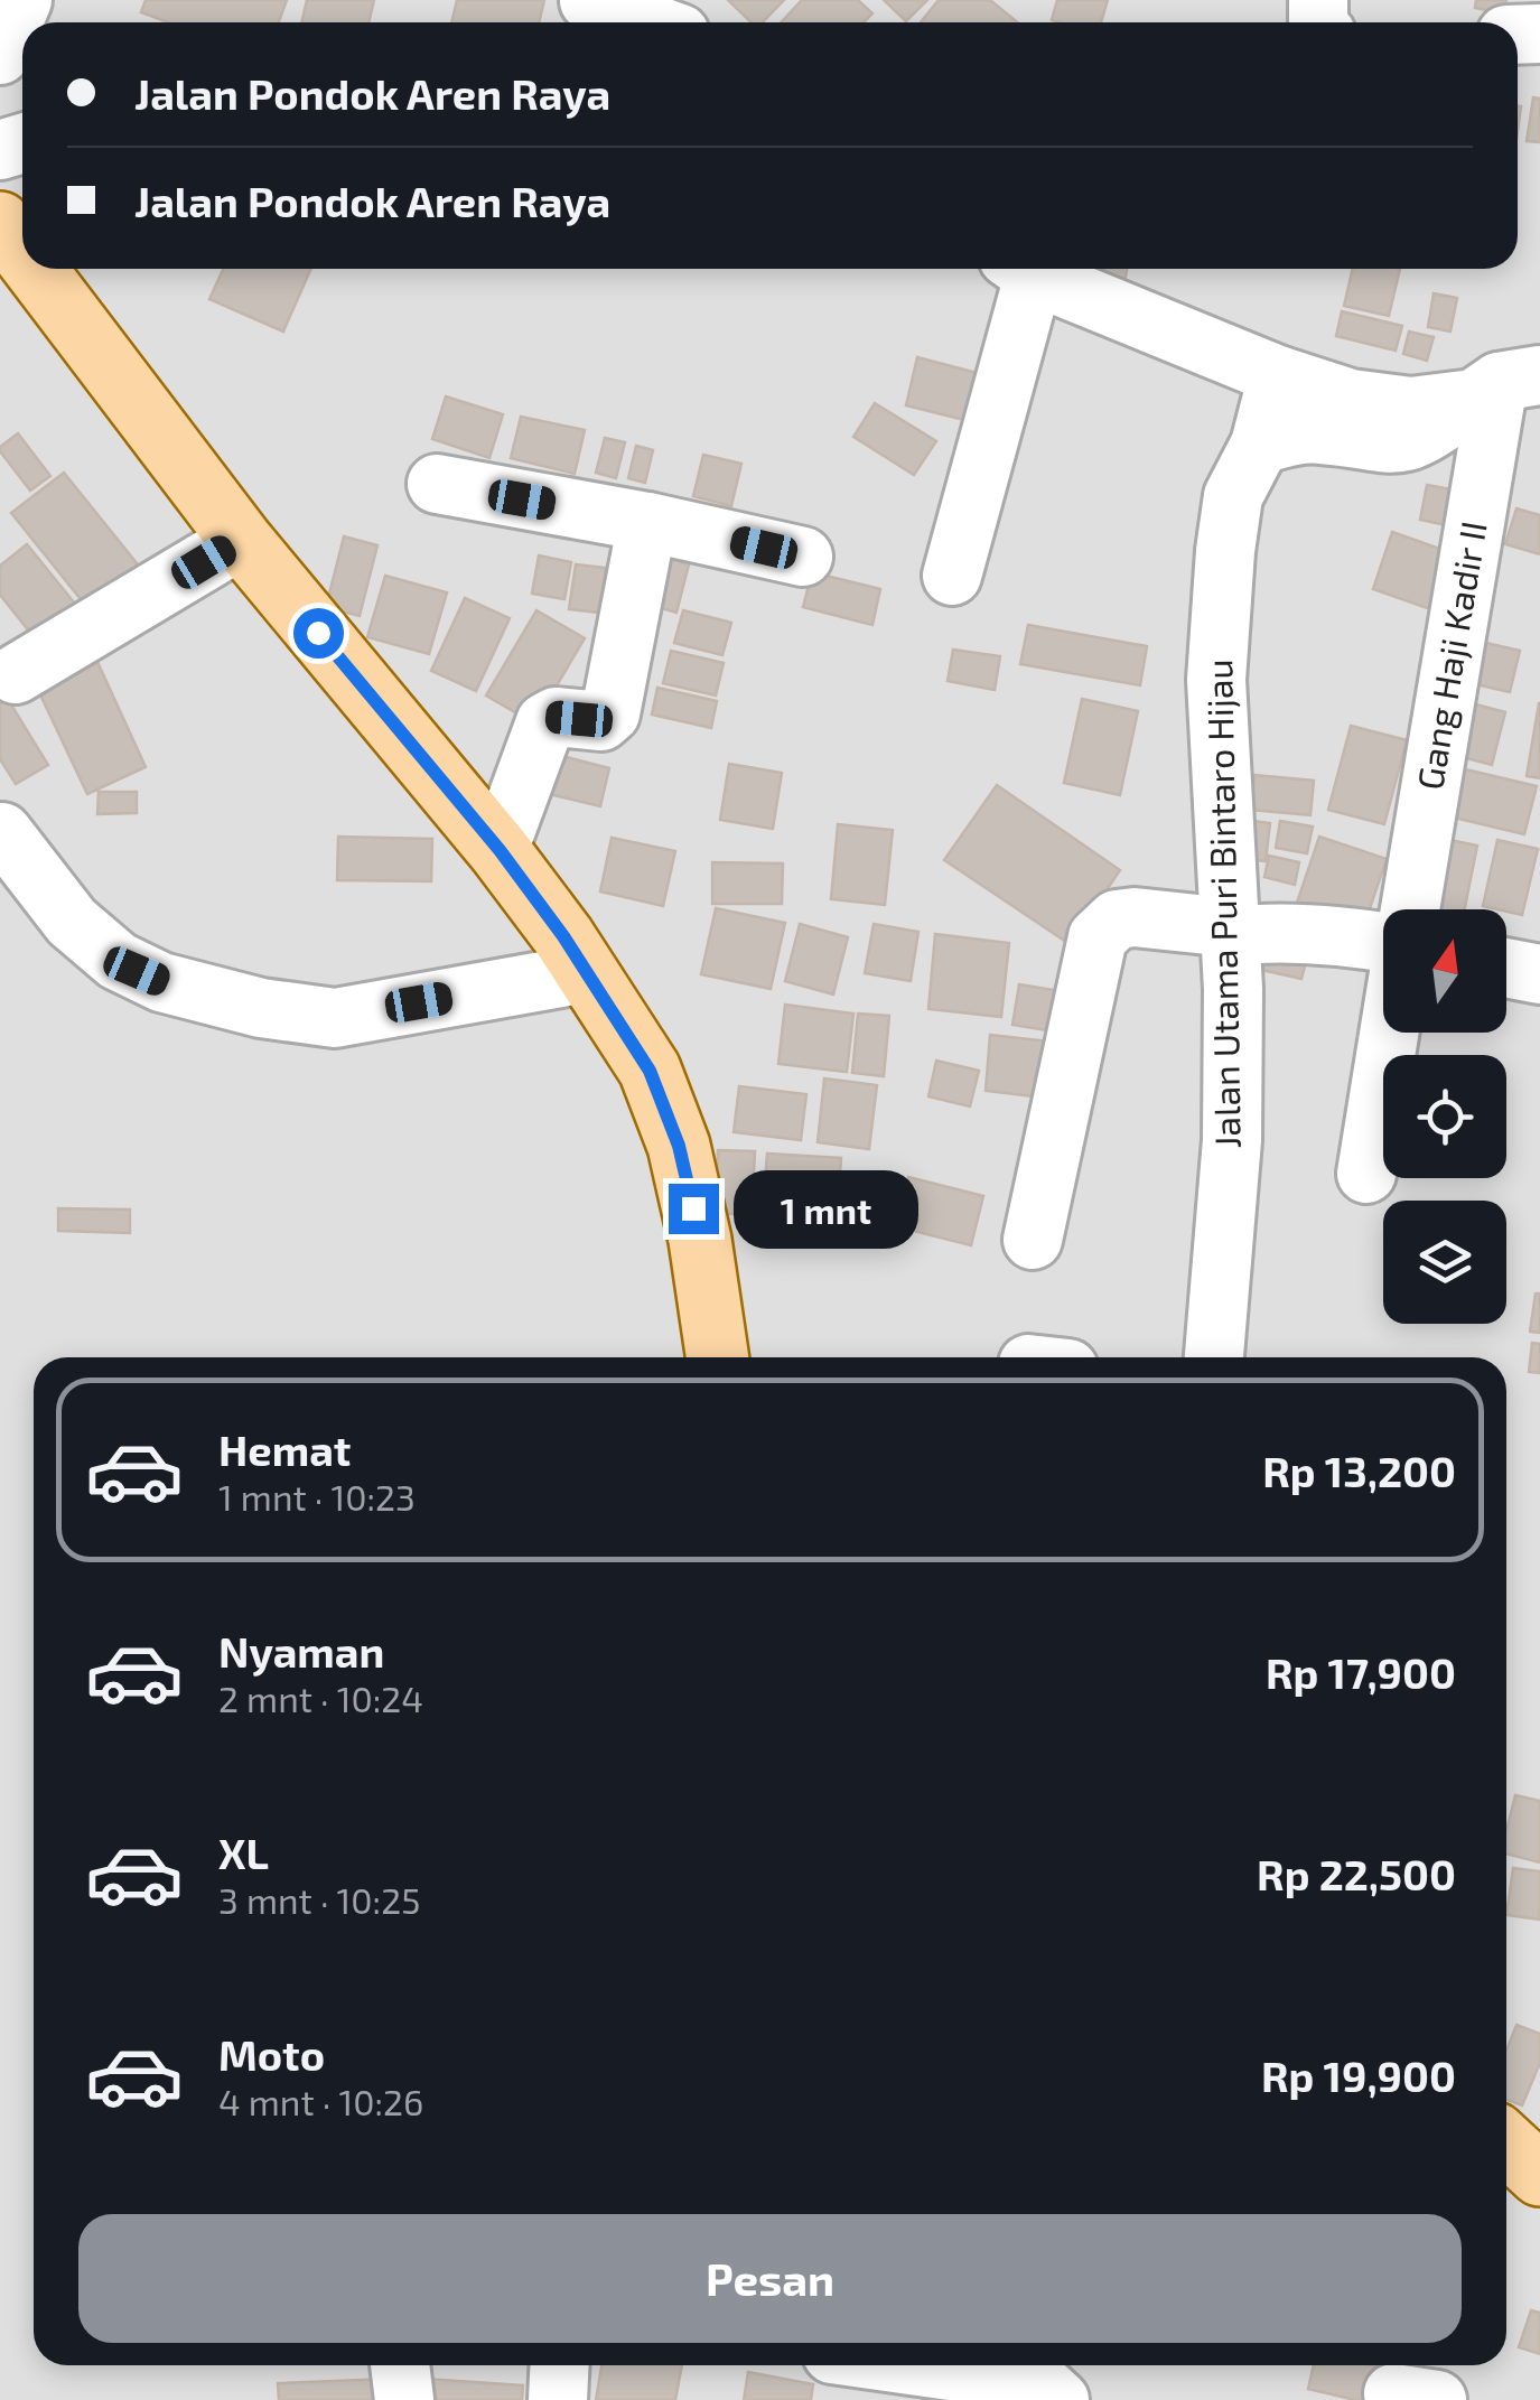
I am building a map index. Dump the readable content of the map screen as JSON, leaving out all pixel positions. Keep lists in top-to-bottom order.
{
  "streets": {
    "street": ["Gang Haji Kadir II", "Jalan Utama Puri Bintaro Hijau"]
  },
  "north": "top",
  "page": {
    "banner": ["Jalan Pondok Aren Raya", "Jalan Pondok Aren Raya"],
    "bubble": "1 mnt",
    "list": [
      {
        "name": "Hemat",
        "note": "1 mnt · 10:23",
        "value": "Rp 13,200"
      },
      {
        "name": "Nyaman",
        "note": "2 mnt · 10:24",
        "value": "Rp 17,900"
      },
      {
        "name": "XL",
        "note": "3 mnt · 10:25",
        "value": "Rp 22,500"
      },
      {
        "name": "Moto",
        "note": "4 mnt · 10:26",
        "value": "Rp 19,900"
      }
    ],
    "buttons": "Pesan"
  }
}
